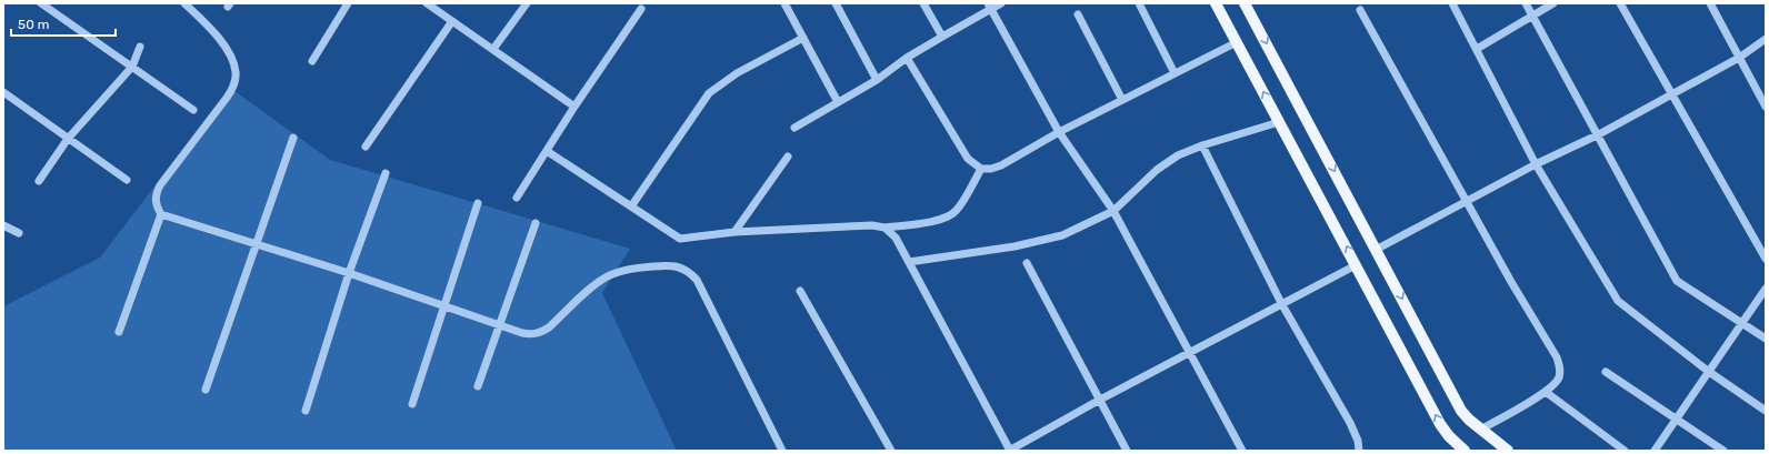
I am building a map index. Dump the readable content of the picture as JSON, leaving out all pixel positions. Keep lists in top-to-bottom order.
{
  "scale_bar": "50 m"
}
